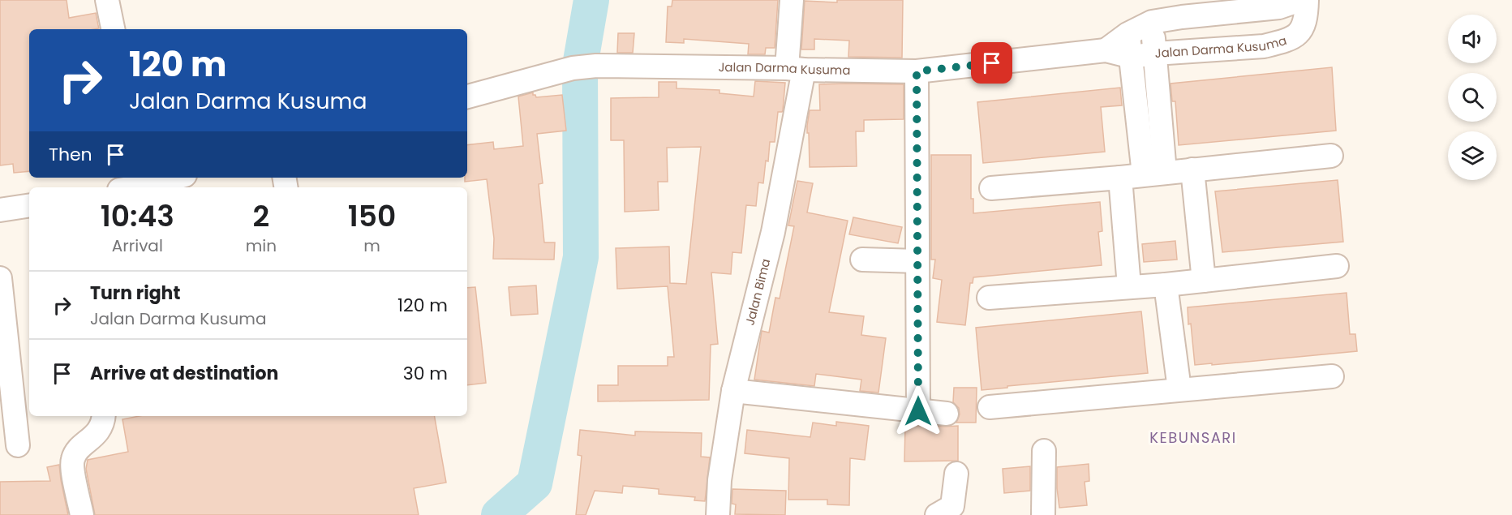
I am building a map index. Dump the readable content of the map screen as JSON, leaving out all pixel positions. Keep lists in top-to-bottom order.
{
  "streets": {
    "street": ["Jalan Darma Kusuma", "Jalan Bima"]
  },
  "crossings": [
    ["Jalan Darma Kusuma", "Jalan Bima"]
  ],
  "districts": ["KEBUNSARI"],
  "page": {
    "turn": ["120 m", "Jalan Darma Kusuma"],
    "then": "Then",
    "eta": [
      "10:43",
      "Arrival",
      "2",
      "min",
      "150",
      "m"
    ],
    "list": [
      {
        "name": "Turn right",
        "note": "Jalan Darma Kusuma",
        "value": "120 m"
      },
      {
        "name": "Arrive at destination",
        "value": "30 m"
      }
    ]
  }
}
